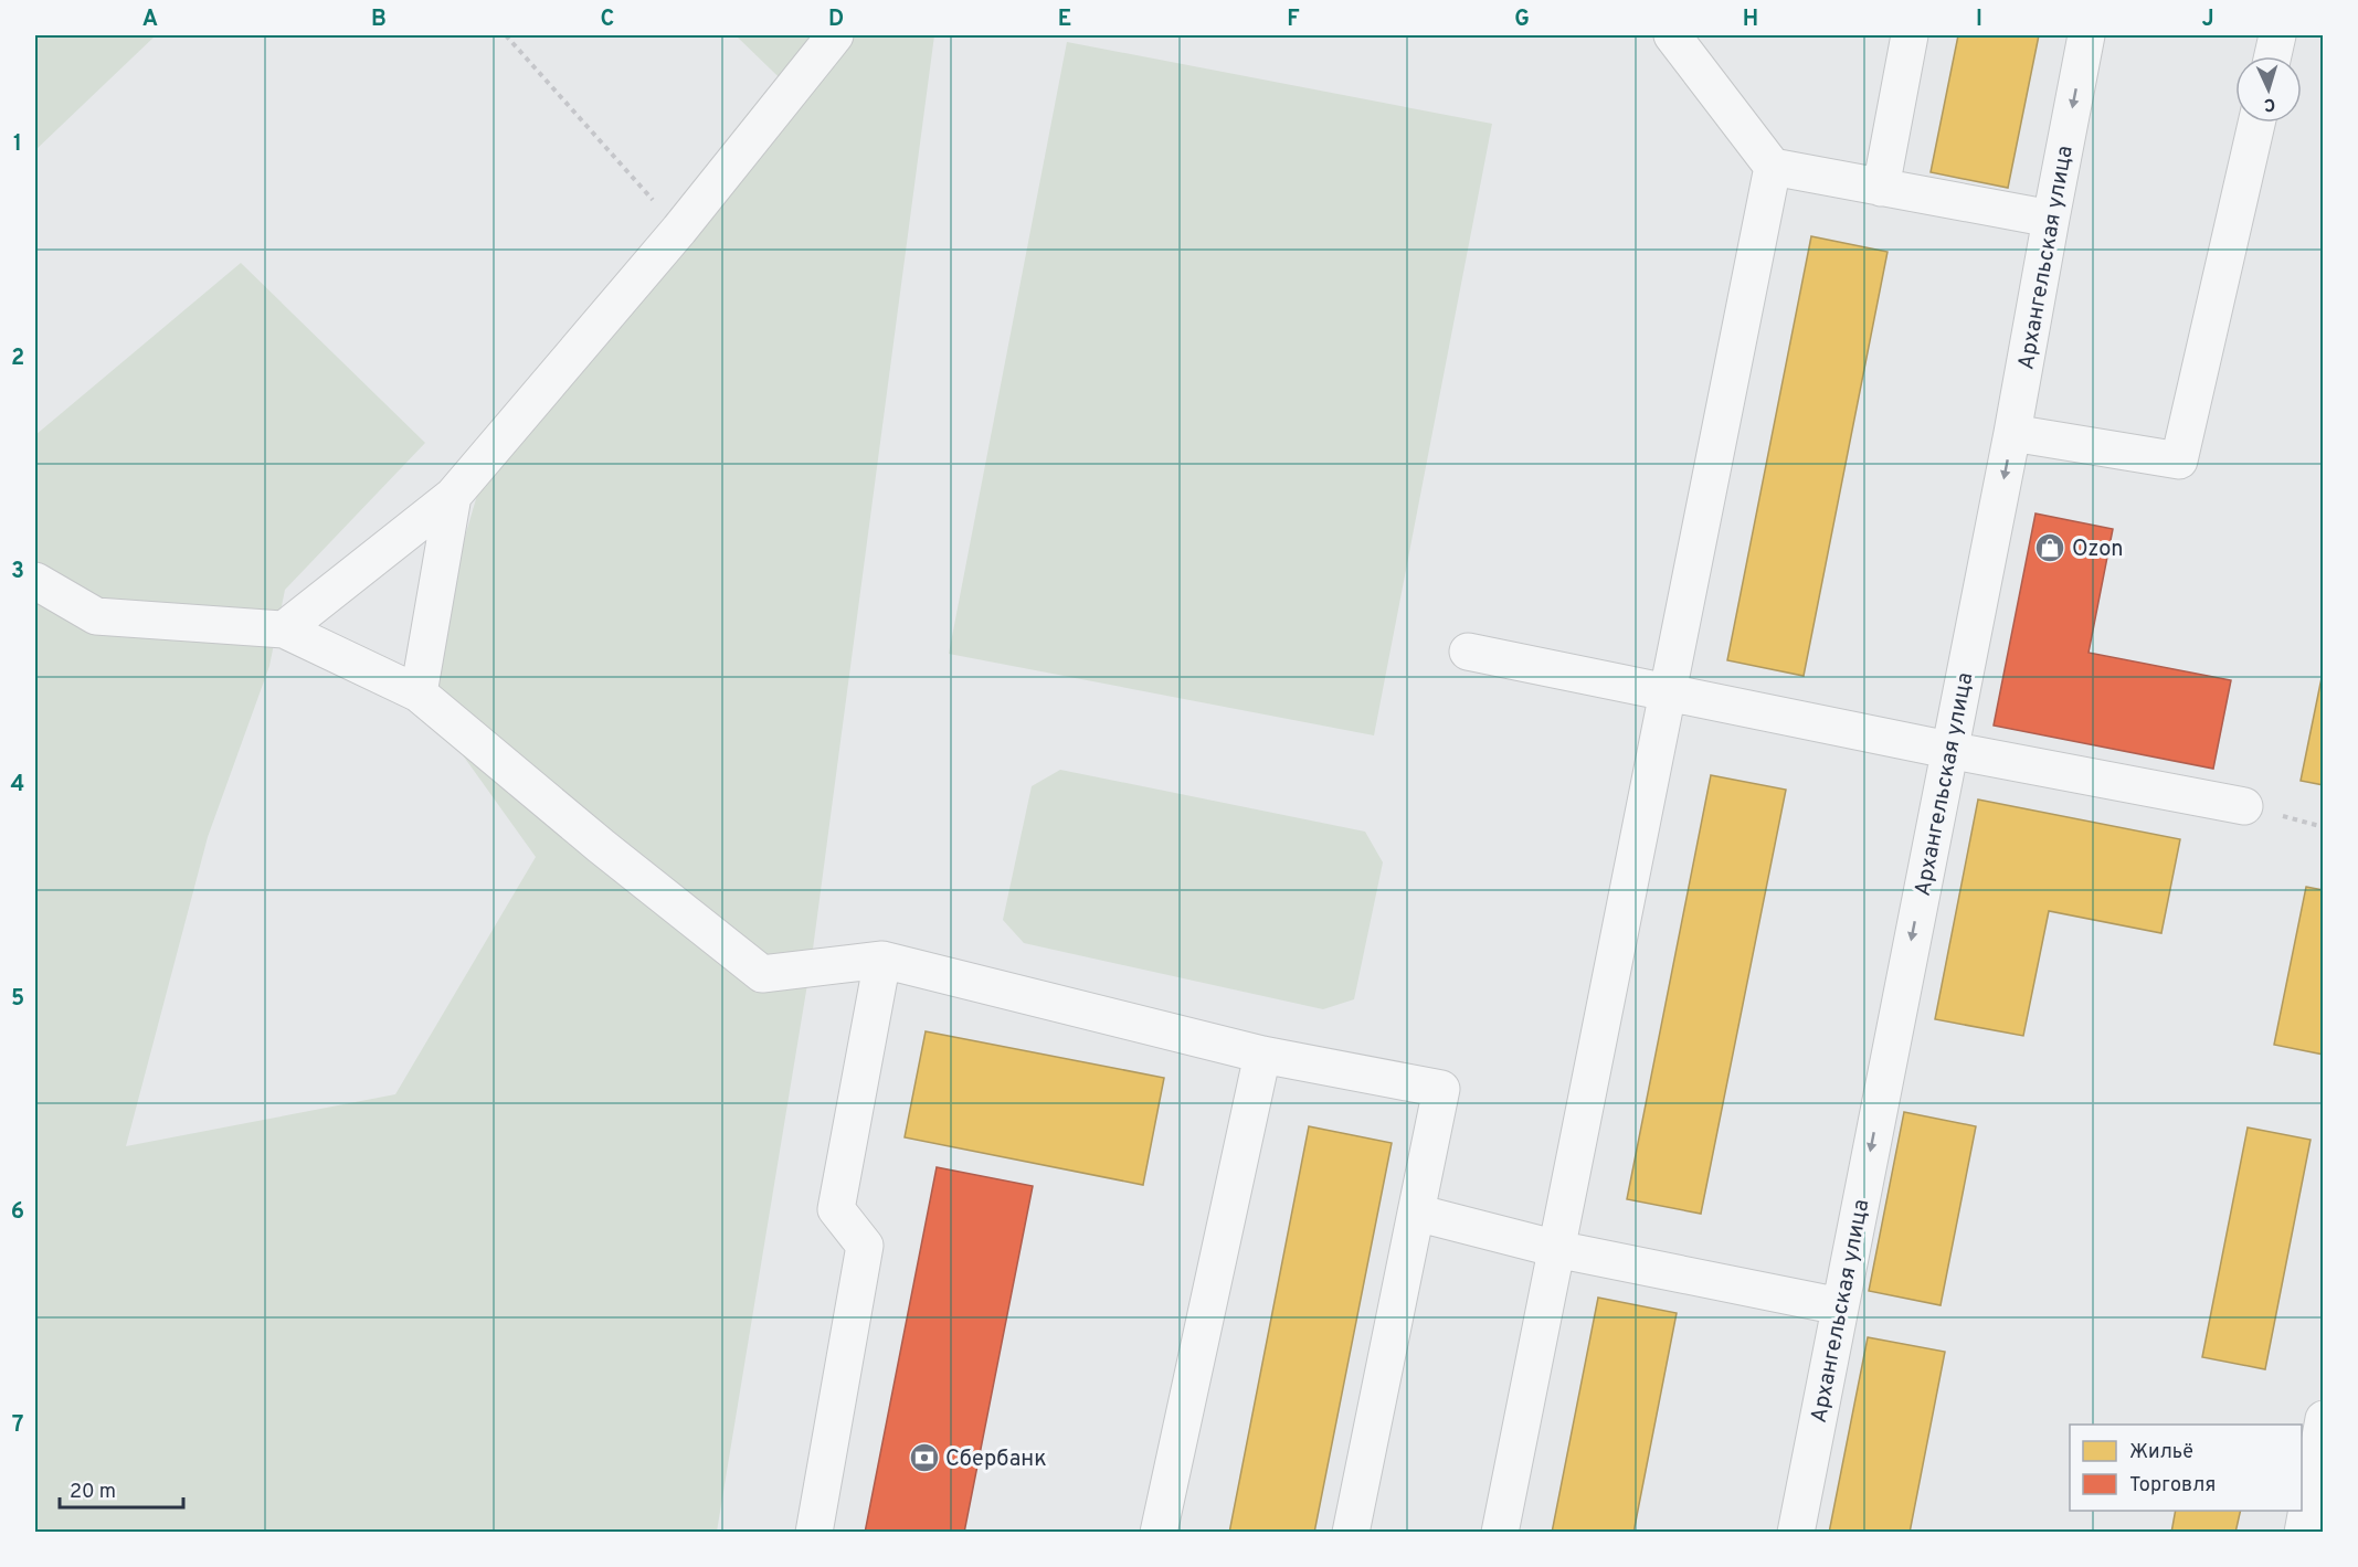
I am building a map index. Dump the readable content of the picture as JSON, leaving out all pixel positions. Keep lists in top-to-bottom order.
{
  "streets": {
    "street": ["Архангельская улица"]
  },
  "places": {
    "shop": ["Ozon"],
    "bank": ["Сбербанк"]
  },
  "legend": ["Жильё", "Торговля"],
  "scale_bar": "20 m",
  "north": "bottom",
  "grid": {
    "columns": [
      "A",
      "B",
      "C",
      "D",
      "E",
      "F",
      "G",
      "H",
      "I",
      "J"
    ],
    "rows": [
      "1",
      "2",
      "3",
      "4",
      "5",
      "6",
      "7"
    ]
  }
}
